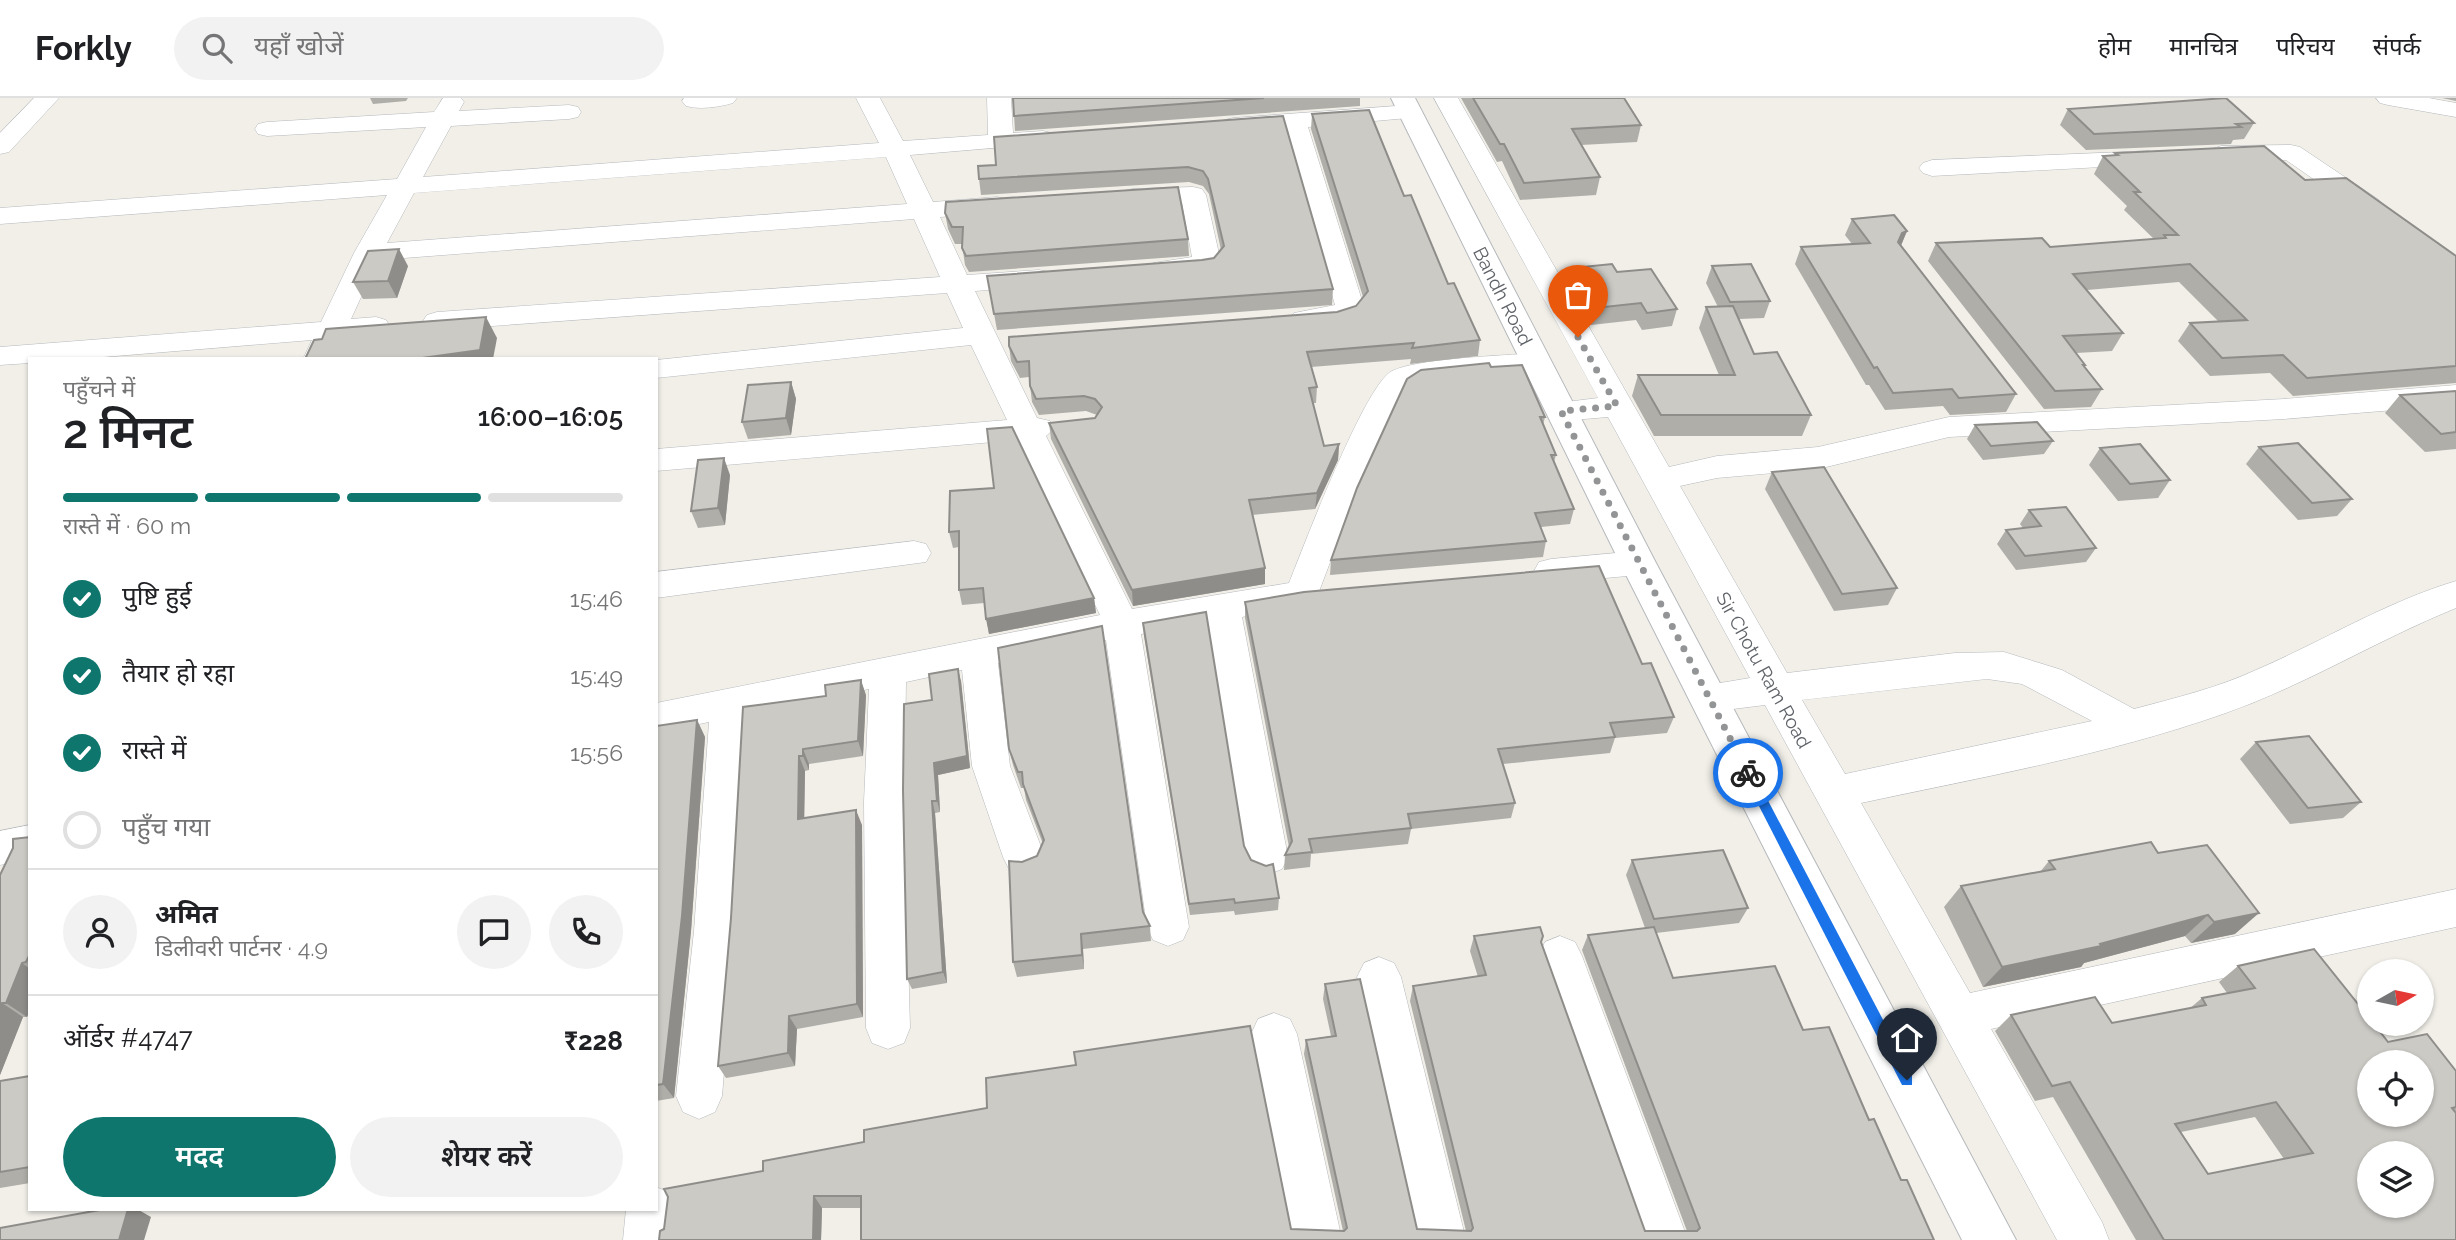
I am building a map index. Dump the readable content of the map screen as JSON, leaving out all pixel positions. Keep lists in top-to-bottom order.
{
  "streets": {
    "street": ["Bandh Road", "Sir Chotu Ram Road"]
  },
  "north": "right",
  "page": {
    "header": "Forkly",
    "search": "यहाँ खोजें",
    "nav": [
      "होम",
      "मानचित्र",
      "परिचय",
      "संपर्क"
    ],
    "heading": ["2 मिनट", "पहुँचने में", "16:00–16:05"],
    "panel": [
      "अमित",
      "डिलीवरी पार्टनर · 4.9",
      "ऑर्डर #4747",
      "₹228"
    ],
    "bar": "रास्ते में · 60 m",
    "list": [
      ["पुष्टि हुई", "15:46"],
      ["तैयार हो रहा", "15:49"],
      ["रास्ते में", "15:56"],
      "पहुँच गया"
    ],
    "buttons": ["मदद", "शेयर करें"]
  }
}
